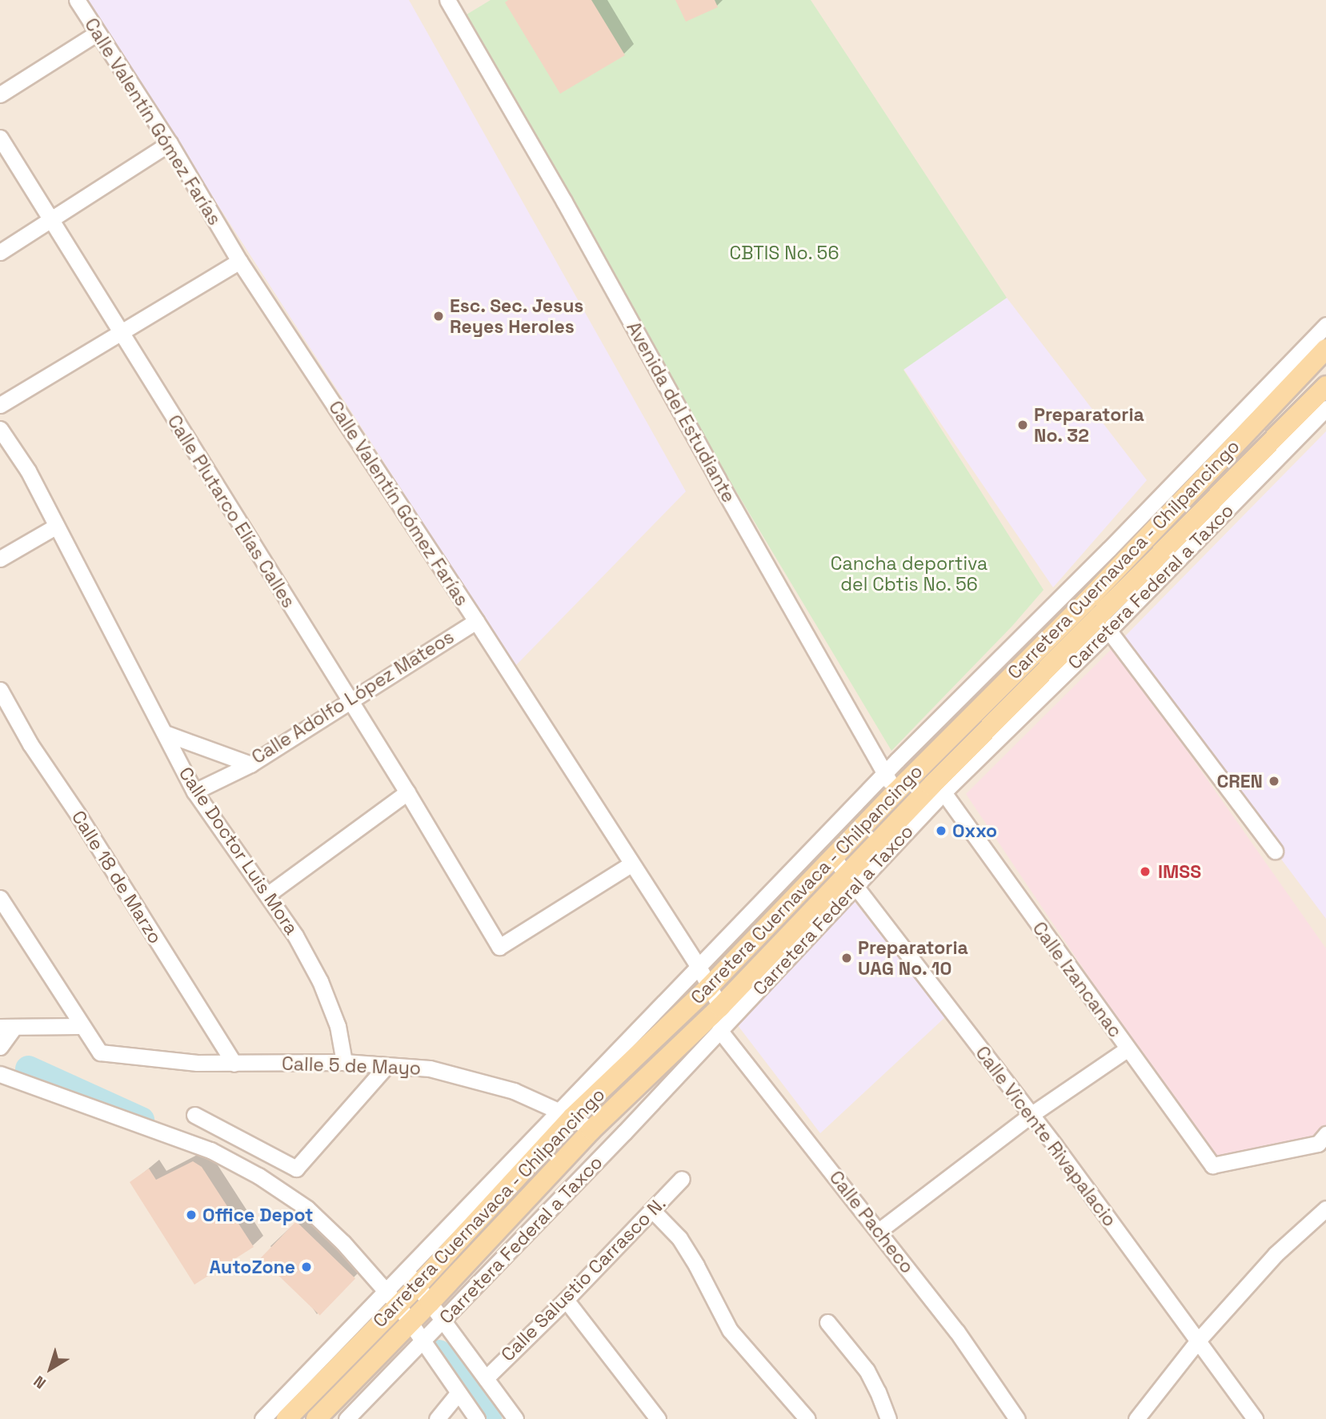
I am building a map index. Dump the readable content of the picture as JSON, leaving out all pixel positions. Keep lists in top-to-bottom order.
{
  "streets": {
    "main road": ["Carretera Cuernavaca - Chilpancingo"],
    "street": [
      "Calle Valentín Gómez Farías",
      "Avenida del Estudiante",
      "Calle Plutarco Elías Calles",
      "Carretera Federal a Taxco",
      "Calle Adolfo López Mateos",
      "Calle Doctor Luis Mora",
      "Calle 18 de Marzo",
      "Calle Izancanac",
      "Calle 5 de Mayo",
      "Calle Vicente Rivapalacio",
      "Calle Pacheco",
      "Calle Salustio Carrasco N."
    ]
  },
  "crossings": [
    ["Calle Valentín Gómez Farías", "Calle Plutarco Elías Calles"],
    ["Calle Valentín Gómez Farías", "Carretera Cuernavaca - Chilpancingo"],
    ["Calle Valentín Gómez Farías", "Calle Adolfo López Mateos"],
    ["Avenida del Estudiante", "Carretera Cuernavaca - Chilpancingo"],
    ["Avenida del Estudiante", "Carretera Federal a Taxco"],
    ["Calle Plutarco Elías Calles", "Calle Adolfo López Mateos"],
    ["Carretera Cuernavaca - Chilpancingo", "Carretera Federal a Taxco"],
    ["Carretera Cuernavaca - Chilpancingo", "Calle 5 de Mayo"],
    ["Carretera Cuernavaca - Chilpancingo", "Calle Vicente Rivapalacio"],
    ["Carretera Federal a Taxco", "Calle Izancanac"],
    ["Carretera Federal a Taxco", "Calle Pacheco"],
    ["Calle Adolfo López Mateos", "Calle Doctor Luis Mora"],
    ["Calle Doctor Luis Mora", "Calle 5 de Mayo"],
    ["Calle 18 de Marzo", "Calle 5 de Mayo"]
  ],
  "parks": ["CBTIS No. 56", "Cancha deportiva del Cbtis No. 56"],
  "places": [
    "Esc. Sec. Jesus Reyes Heroles",
    "Preparatoria No. 32",
    "CREN",
    "Oxxo",
    "IMSS",
    "Preparatoria UAG No. 10",
    "Office Depot",
    "AutoZone"
  ],
  "north": "bottom left"
}
